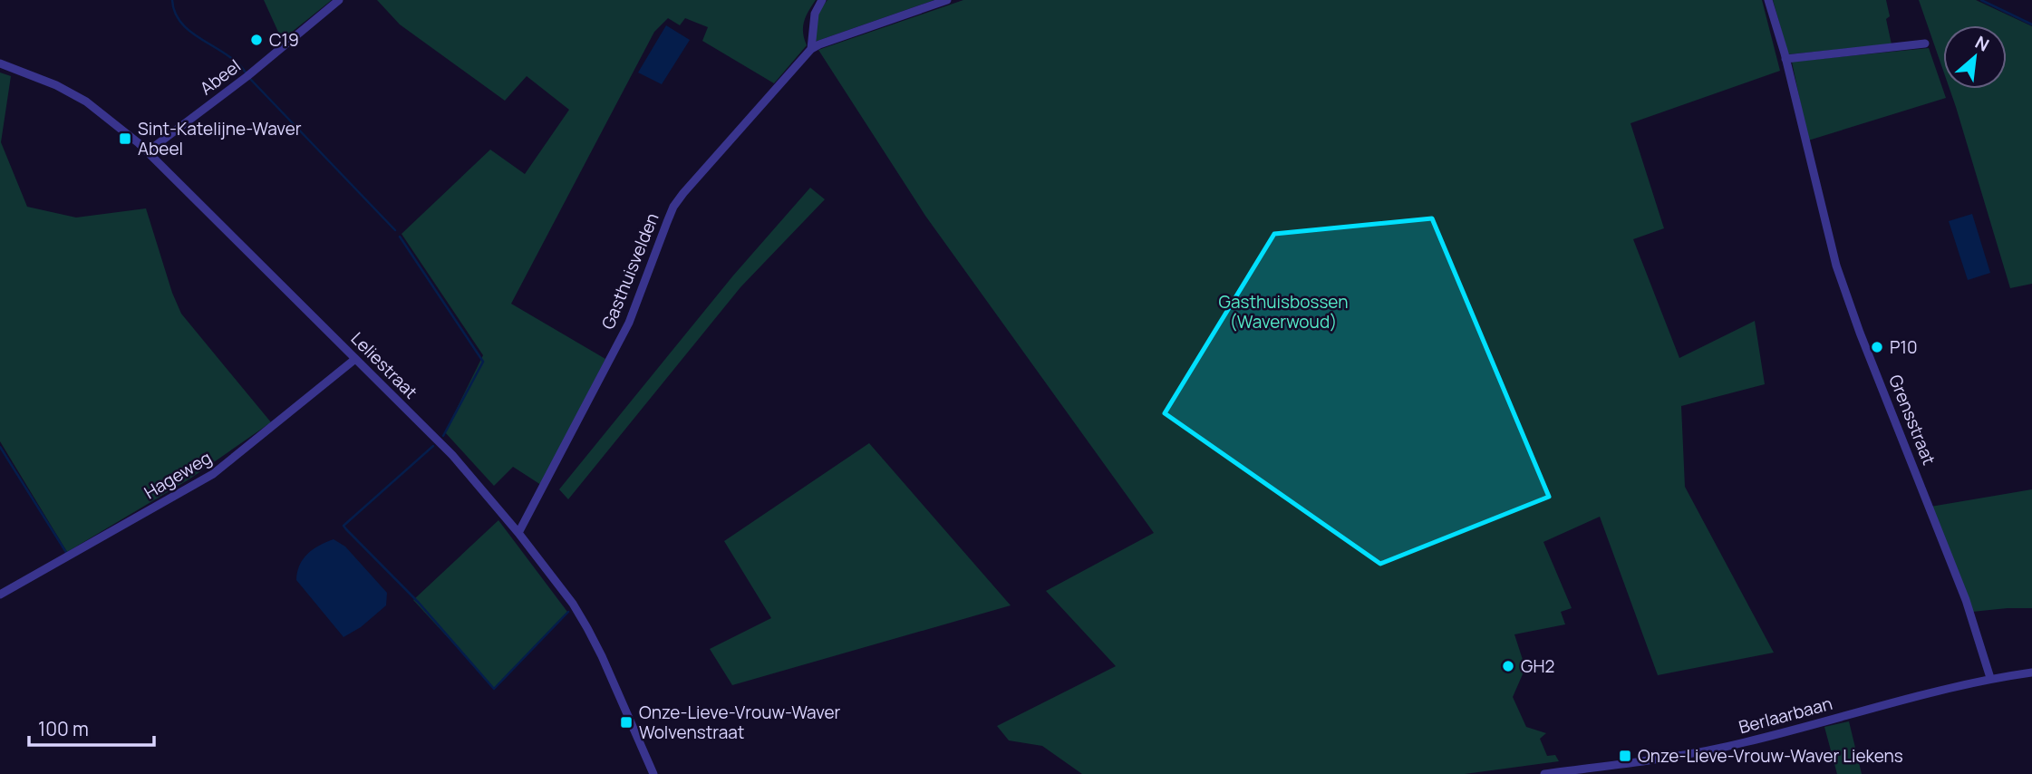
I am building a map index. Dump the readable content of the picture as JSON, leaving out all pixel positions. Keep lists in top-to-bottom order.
{
  "streets": {
    "street": [
      "Abeel",
      "Gasthuisvelden",
      "Leliestraat",
      "Grensstraat",
      "Hageweg",
      "Berlaarbaan"
    ]
  },
  "crossings": [
    ["Abeel", "Leliestraat"],
    ["Gasthuisvelden", "Leliestraat"],
    ["Leliestraat", "Hageweg"],
    ["Grensstraat", "Berlaarbaan"]
  ],
  "parks": ["Gasthuisbossen (Waverwoud)"],
  "places": {
    "other": ["C19", "P10", "GH2"],
    "transit": ["Sint-Katelijne-Waver Abeel", "Onze-Lieve-Vrouw-Waver Wolvenstraat", "Onze-Lieve-Vrouw-Waver Liekens"]
  },
  "scale_bar": "100 m",
  "north": "top right"
}
